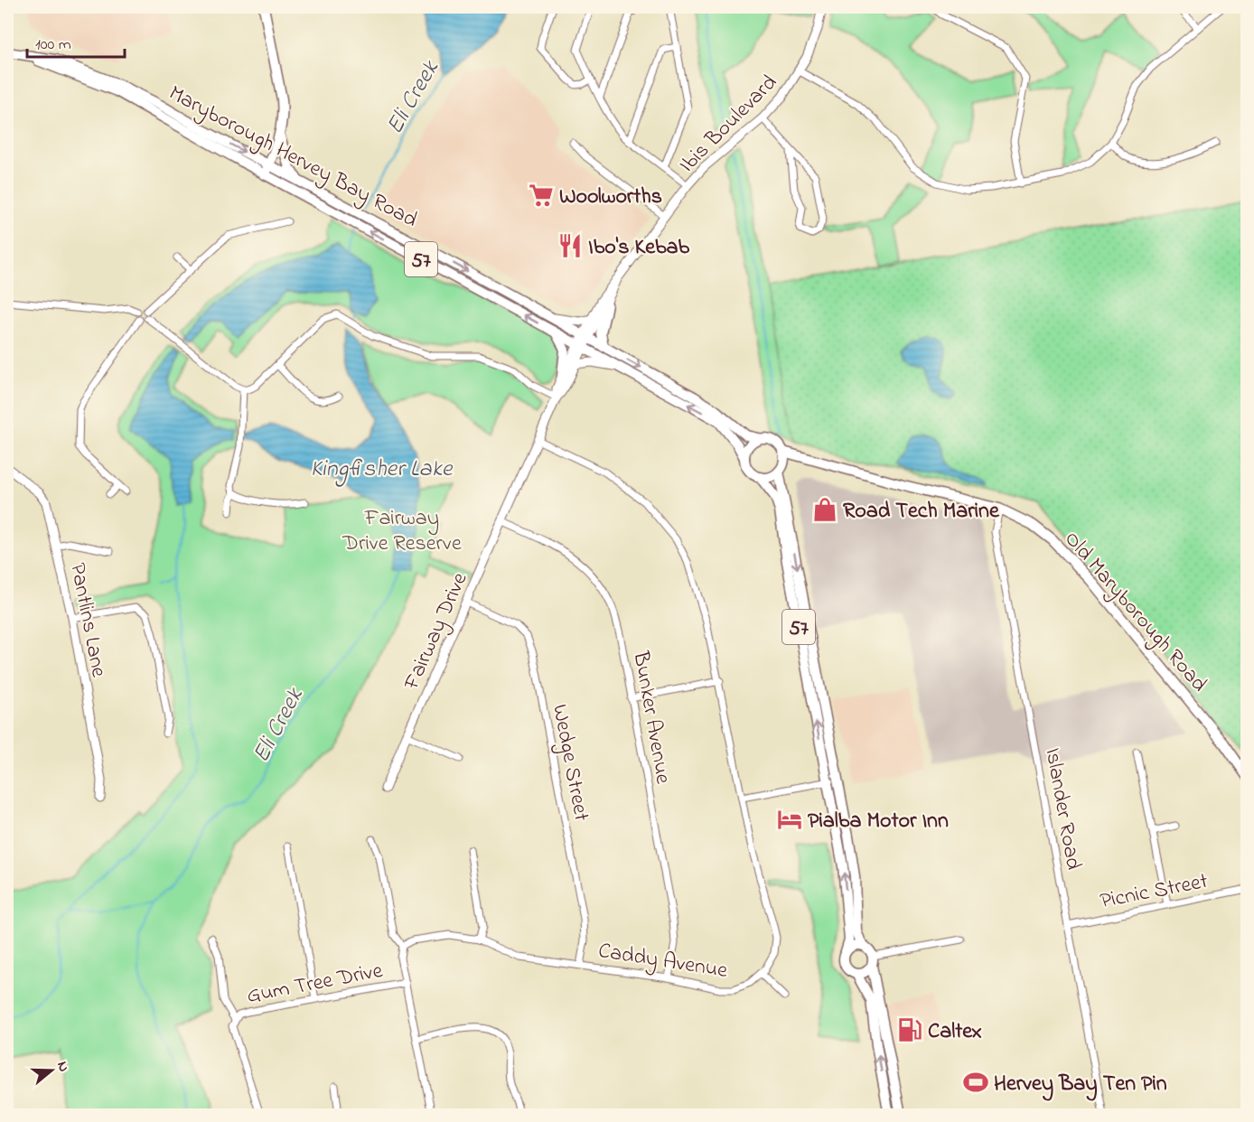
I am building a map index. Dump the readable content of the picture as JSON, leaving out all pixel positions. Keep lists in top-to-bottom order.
{
  "streets": {
    "main road": ["Maryborough Hervey Bay Road", "57", "Old Maryborough Road"],
    "street": [
      "Ibis Boulevard",
      "Pantlins Lane",
      "Fairway Drive",
      "Bunker Avenue",
      "Wedge Street",
      "Islander Road",
      "Picnic Street",
      "Caddy Avenue",
      "Gum Tree Drive"
    ]
  },
  "crossings": [
    ["Ibis Boulevard", "Maryborough Hervey Bay Road"],
    ["Ibis Boulevard", "Fairway Drive"],
    ["Maryborough Hervey Bay Road", "57"],
    ["Maryborough Hervey Bay Road", "Old Maryborough Road"],
    ["Maryborough Hervey Bay Road", "Fairway Drive"],
    ["57", "Old Maryborough Road"],
    ["Old Maryborough Road", "Islander Road"],
    ["Fairway Drive", "Bunker Avenue"],
    ["Fairway Drive", "Wedge Street"],
    ["Fairway Drive", "Caddy Avenue"],
    ["Bunker Avenue", "Caddy Avenue"],
    ["Wedge Street", "Caddy Avenue"],
    ["Islander Road", "Picnic Street"]
  ],
  "water": ["Eli Creek", "Kingfisher Lake"],
  "parks": ["Fairway Drive Reserve"],
  "places": {
    "supermarket": ["Woolworths"],
    "restaurant": ["Ibo's Kebab"],
    "shop": ["Road Tech Marine"],
    "hotel": ["Pialba Motor Inn"],
    "fuel station": ["Caltex"],
    "sports": ["Hervey Bay Ten Pin"]
  },
  "scale_bar": "100 m",
  "north": "right"
}
